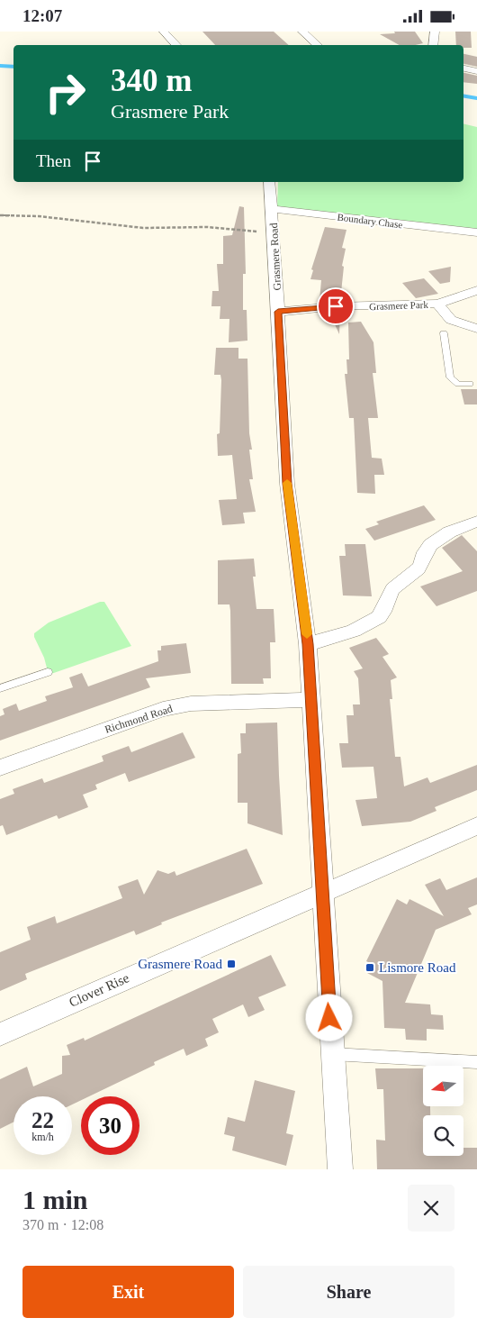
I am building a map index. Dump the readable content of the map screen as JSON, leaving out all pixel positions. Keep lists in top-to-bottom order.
{
  "streets": {
    "street": [
      "Boundary Chase",
      "Grasmere Road",
      "Grasmere Park",
      "Richmond Road",
      "Clover Rise"
    ]
  },
  "crossings": [
    ["Boundary Chase", "Grasmere Road"],
    ["Grasmere Road", "Grasmere Park"],
    ["Grasmere Road", "Richmond Road"],
    ["Grasmere Road", "Clover Rise"]
  ],
  "places": {
    "transit": ["Grasmere Road", "Lismore Road"]
  },
  "north": "left",
  "page": {
    "status": "12:07",
    "turn": ["340 m", "Grasmere Park"],
    "then": "Then",
    "speed": "22 km/h",
    "limit": "30",
    "heading": ["1 min", "370 m · 12:08"],
    "buttons": ["Exit", "Share"]
  }
}
